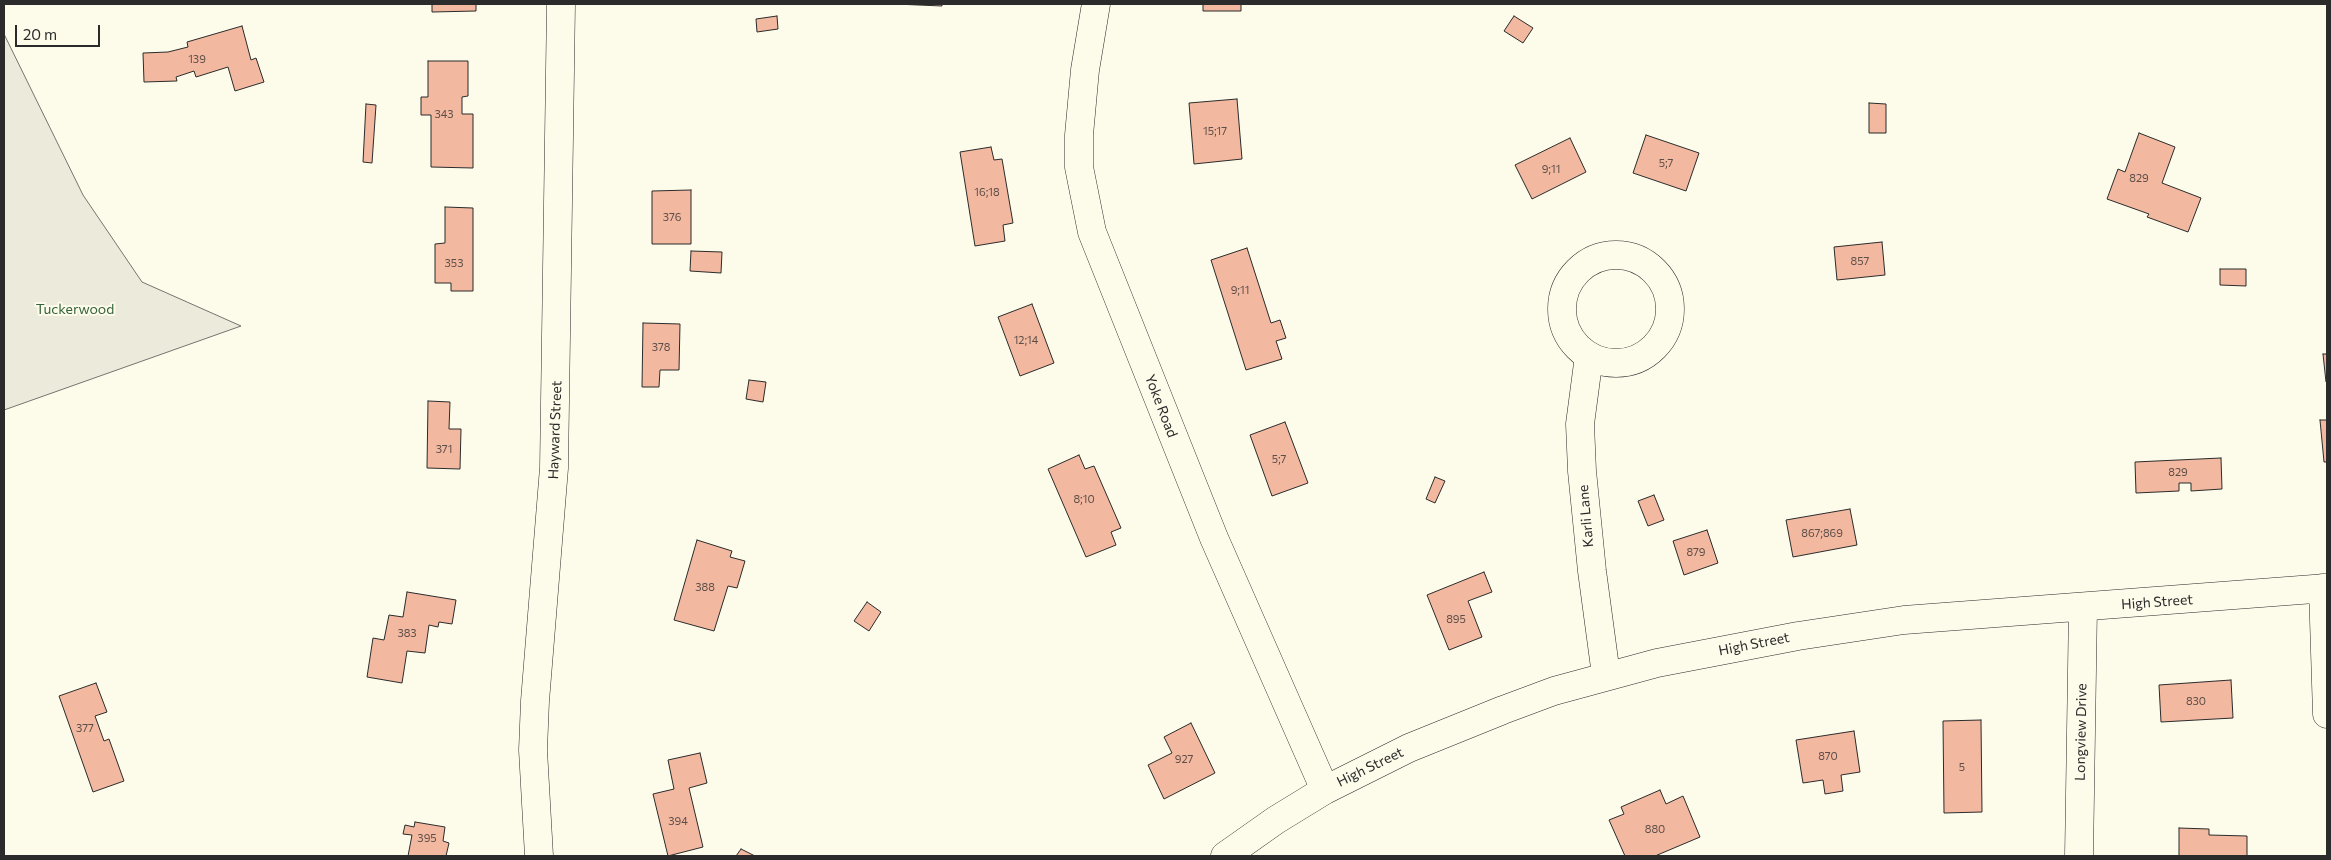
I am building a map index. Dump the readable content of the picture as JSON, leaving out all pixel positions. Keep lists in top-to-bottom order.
{
  "streets": {
    "street": [
      "Yoke Road",
      "Hayward Street",
      "Karli Lane",
      "High Street",
      "Longview Drive"
    ]
  },
  "crossings": [
    ["Yoke Road", "High Street"],
    ["Karli Lane", "High Street"],
    ["High Street", "Longview Drive"]
  ],
  "parks": ["Tuckerwood"],
  "house_numbers": [
    "139",
    "343",
    "15;17",
    "5;7",
    "9;11",
    "829",
    "16;18",
    "376",
    "857",
    "353",
    "9;11",
    "12;14",
    "378",
    "371",
    "5;7",
    "829",
    "8;10",
    "867;869",
    "879",
    "388",
    "895",
    "383",
    "830",
    "377",
    "870",
    "927",
    "5",
    "394",
    "880",
    "395"
  ],
  "scale_bar": "20 m"
}
